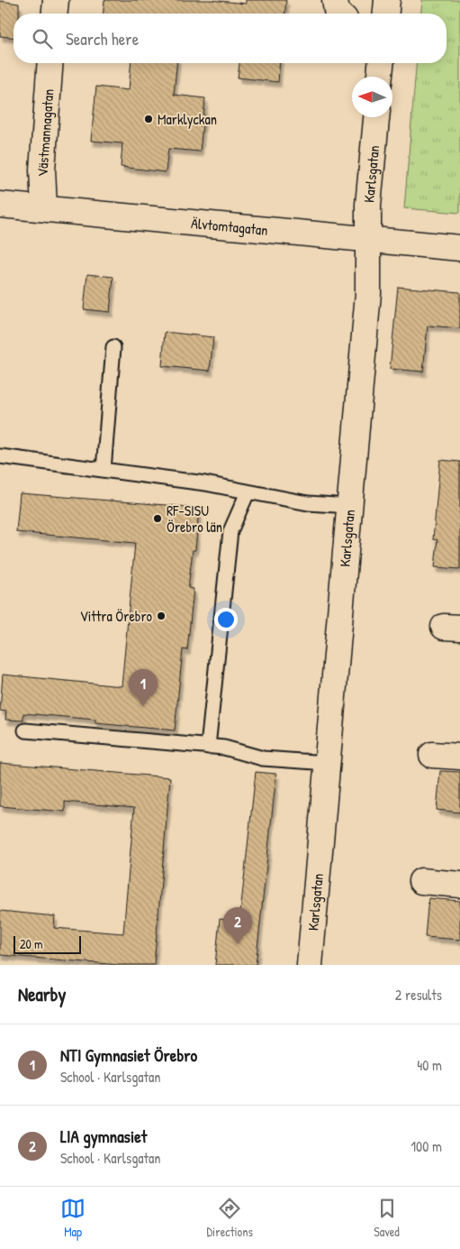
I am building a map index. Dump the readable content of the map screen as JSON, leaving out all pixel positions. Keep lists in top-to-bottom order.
{
  "streets": {
    "street": ["Västmannagatan", "Karlsgatan", "Älvtomtagatan"]
  },
  "crossings": [
    ["Västmannagatan", "Älvtomtagatan"],
    ["Karlsgatan", "Älvtomtagatan"]
  ],
  "places": ["Marklyckan", "RF-SISU Örebro län", "Vittra Örebro"],
  "scale_bar": "20 m",
  "north": "left",
  "page": {
    "search": "Search here",
    "pins": ["1", "2"],
    "scale": "20 m",
    "heading": ["Nearby", "2 results"],
    "list": [
      {
        "mark": "1",
        "name": "NTI Gymnasiet Örebro",
        "note": "School · Karlsgatan",
        "value": "40 m"
      },
      {
        "mark": "2",
        "name": "LIA gymnasiet",
        "note": "School · Karlsgatan",
        "value": "100 m"
      }
    ],
    "nav": ["Map", "Directions", "Saved"]
  }
}
